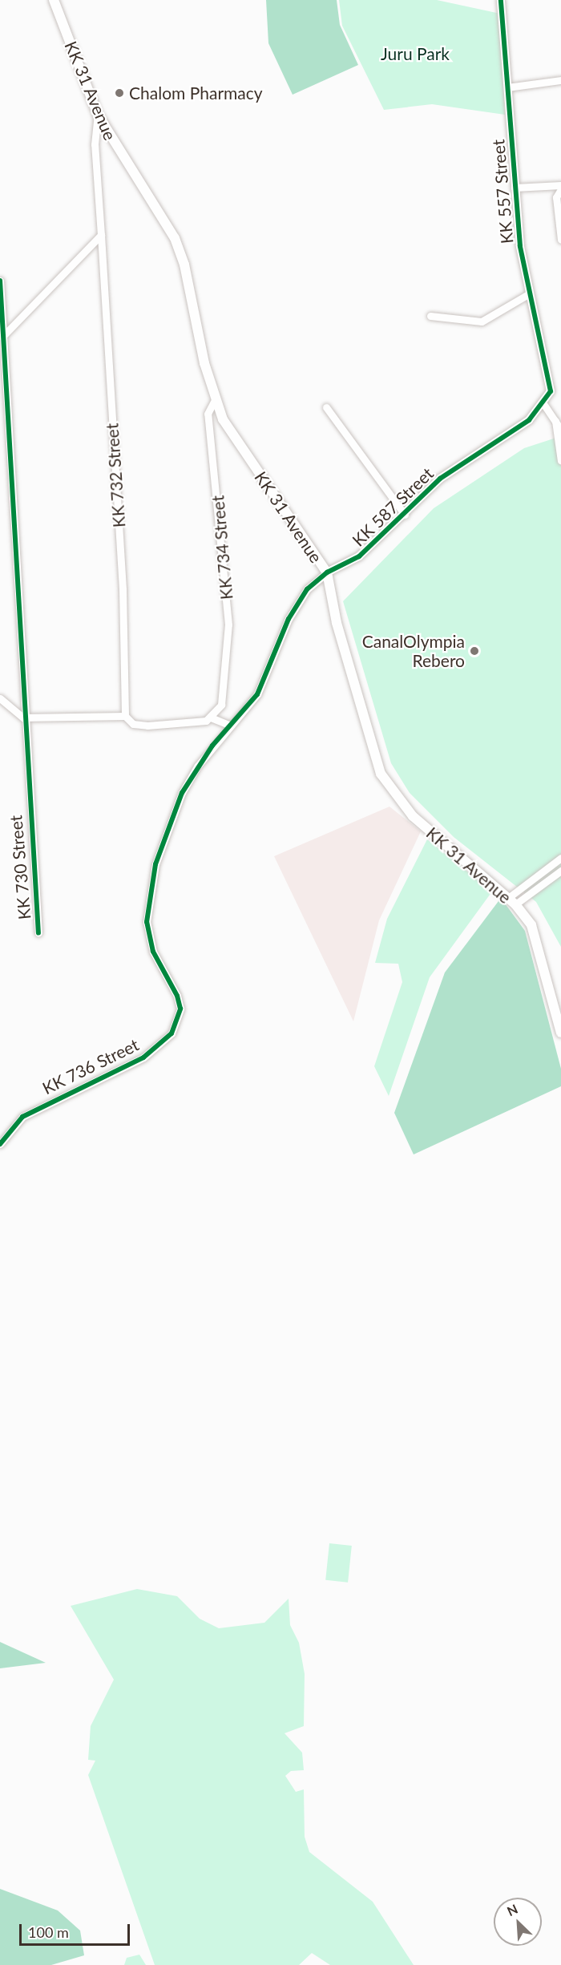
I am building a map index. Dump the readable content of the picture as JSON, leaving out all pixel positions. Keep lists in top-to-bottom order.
{
  "streets": {
    "main road": ["KK 31 Avenue"],
    "street": [
      "KK 557 Street",
      "KK 732 Street",
      "KK 587 Street",
      "KK 734 Street",
      "KK 730 Street",
      "KK 736 Street"
    ]
  },
  "crossings": [
    ["KK 31 Avenue", "KK 732 Street"],
    ["KK 31 Avenue", "KK 587 Street"],
    ["KK 31 Avenue", "KK 734 Street"],
    ["KK 31 Avenue", "KK 736 Street"],
    ["KK 557 Street", "KK 587 Street"],
    ["KK 587 Street", "KK 736 Street"]
  ],
  "parks": ["Juru Park"],
  "places": ["Chalom Pharmacy", "CanalOlympia Rebero"],
  "scale_bar": "100 m",
  "north": "top left"
}
